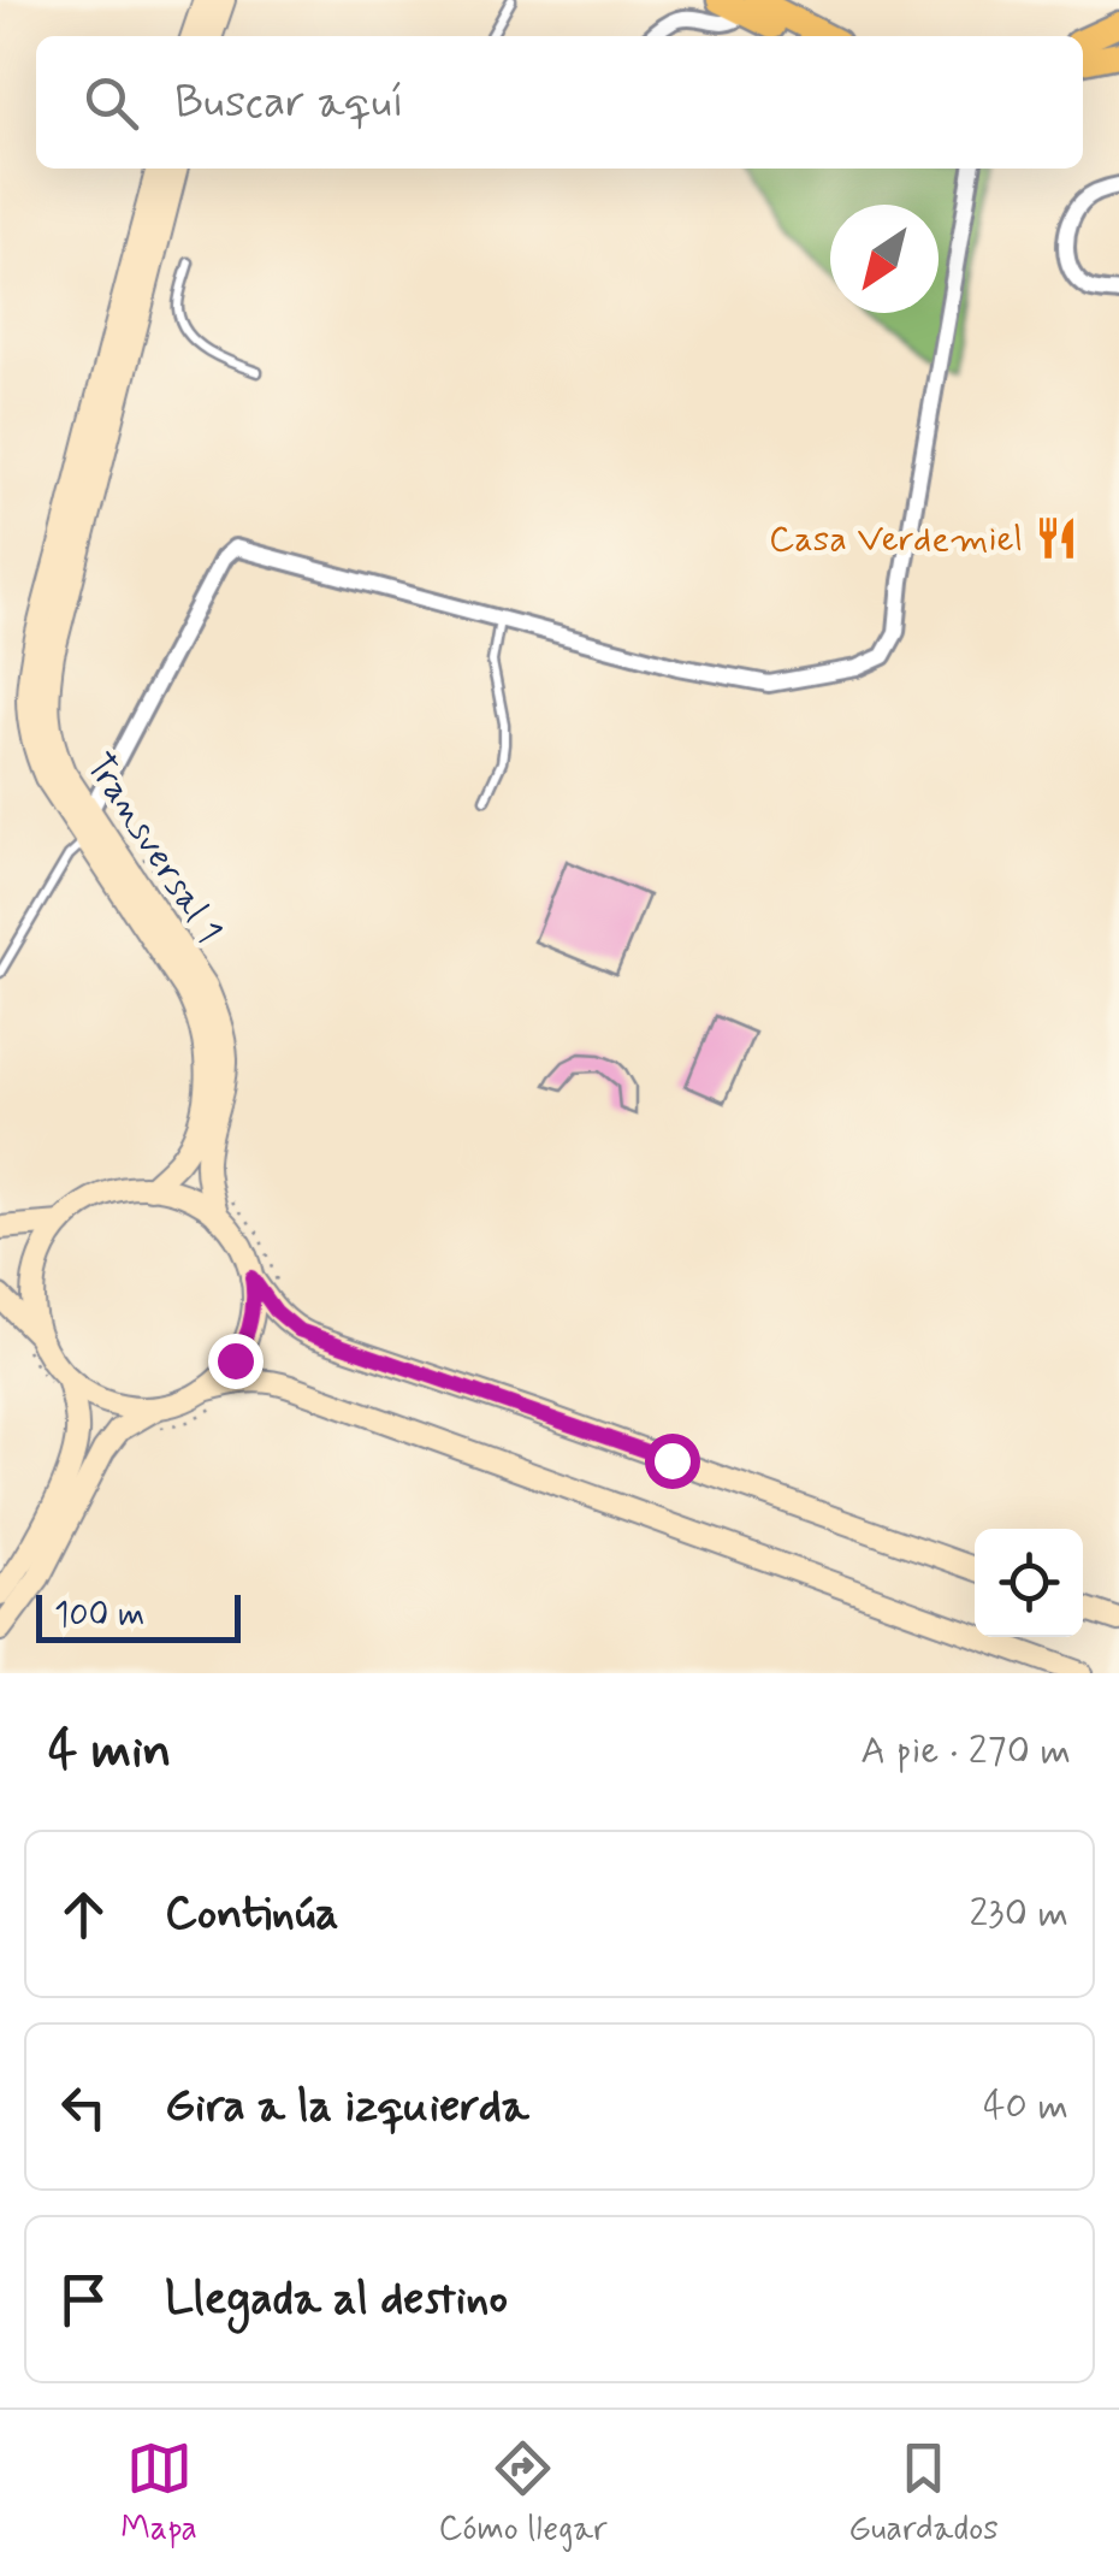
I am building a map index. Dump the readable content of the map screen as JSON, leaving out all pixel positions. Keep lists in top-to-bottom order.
{
  "streets": {
    "street": ["Transversal 1"]
  },
  "places": {
    "restaurant": ["Casa Verdemiel"]
  },
  "scale_bar": "100 m",
  "north": "bottom left",
  "page": {
    "search": "Buscar aquí",
    "scale": "100 m",
    "heading": ["4 min", "A pie · 270 m"],
    "list": [
      ["Continúa", "230 m"],
      ["Gira a la izquierda", "40 m"],
      "Llegada al destino"
    ],
    "nav": ["Mapa", "Cómo llegar", "Guardados"]
  }
}
